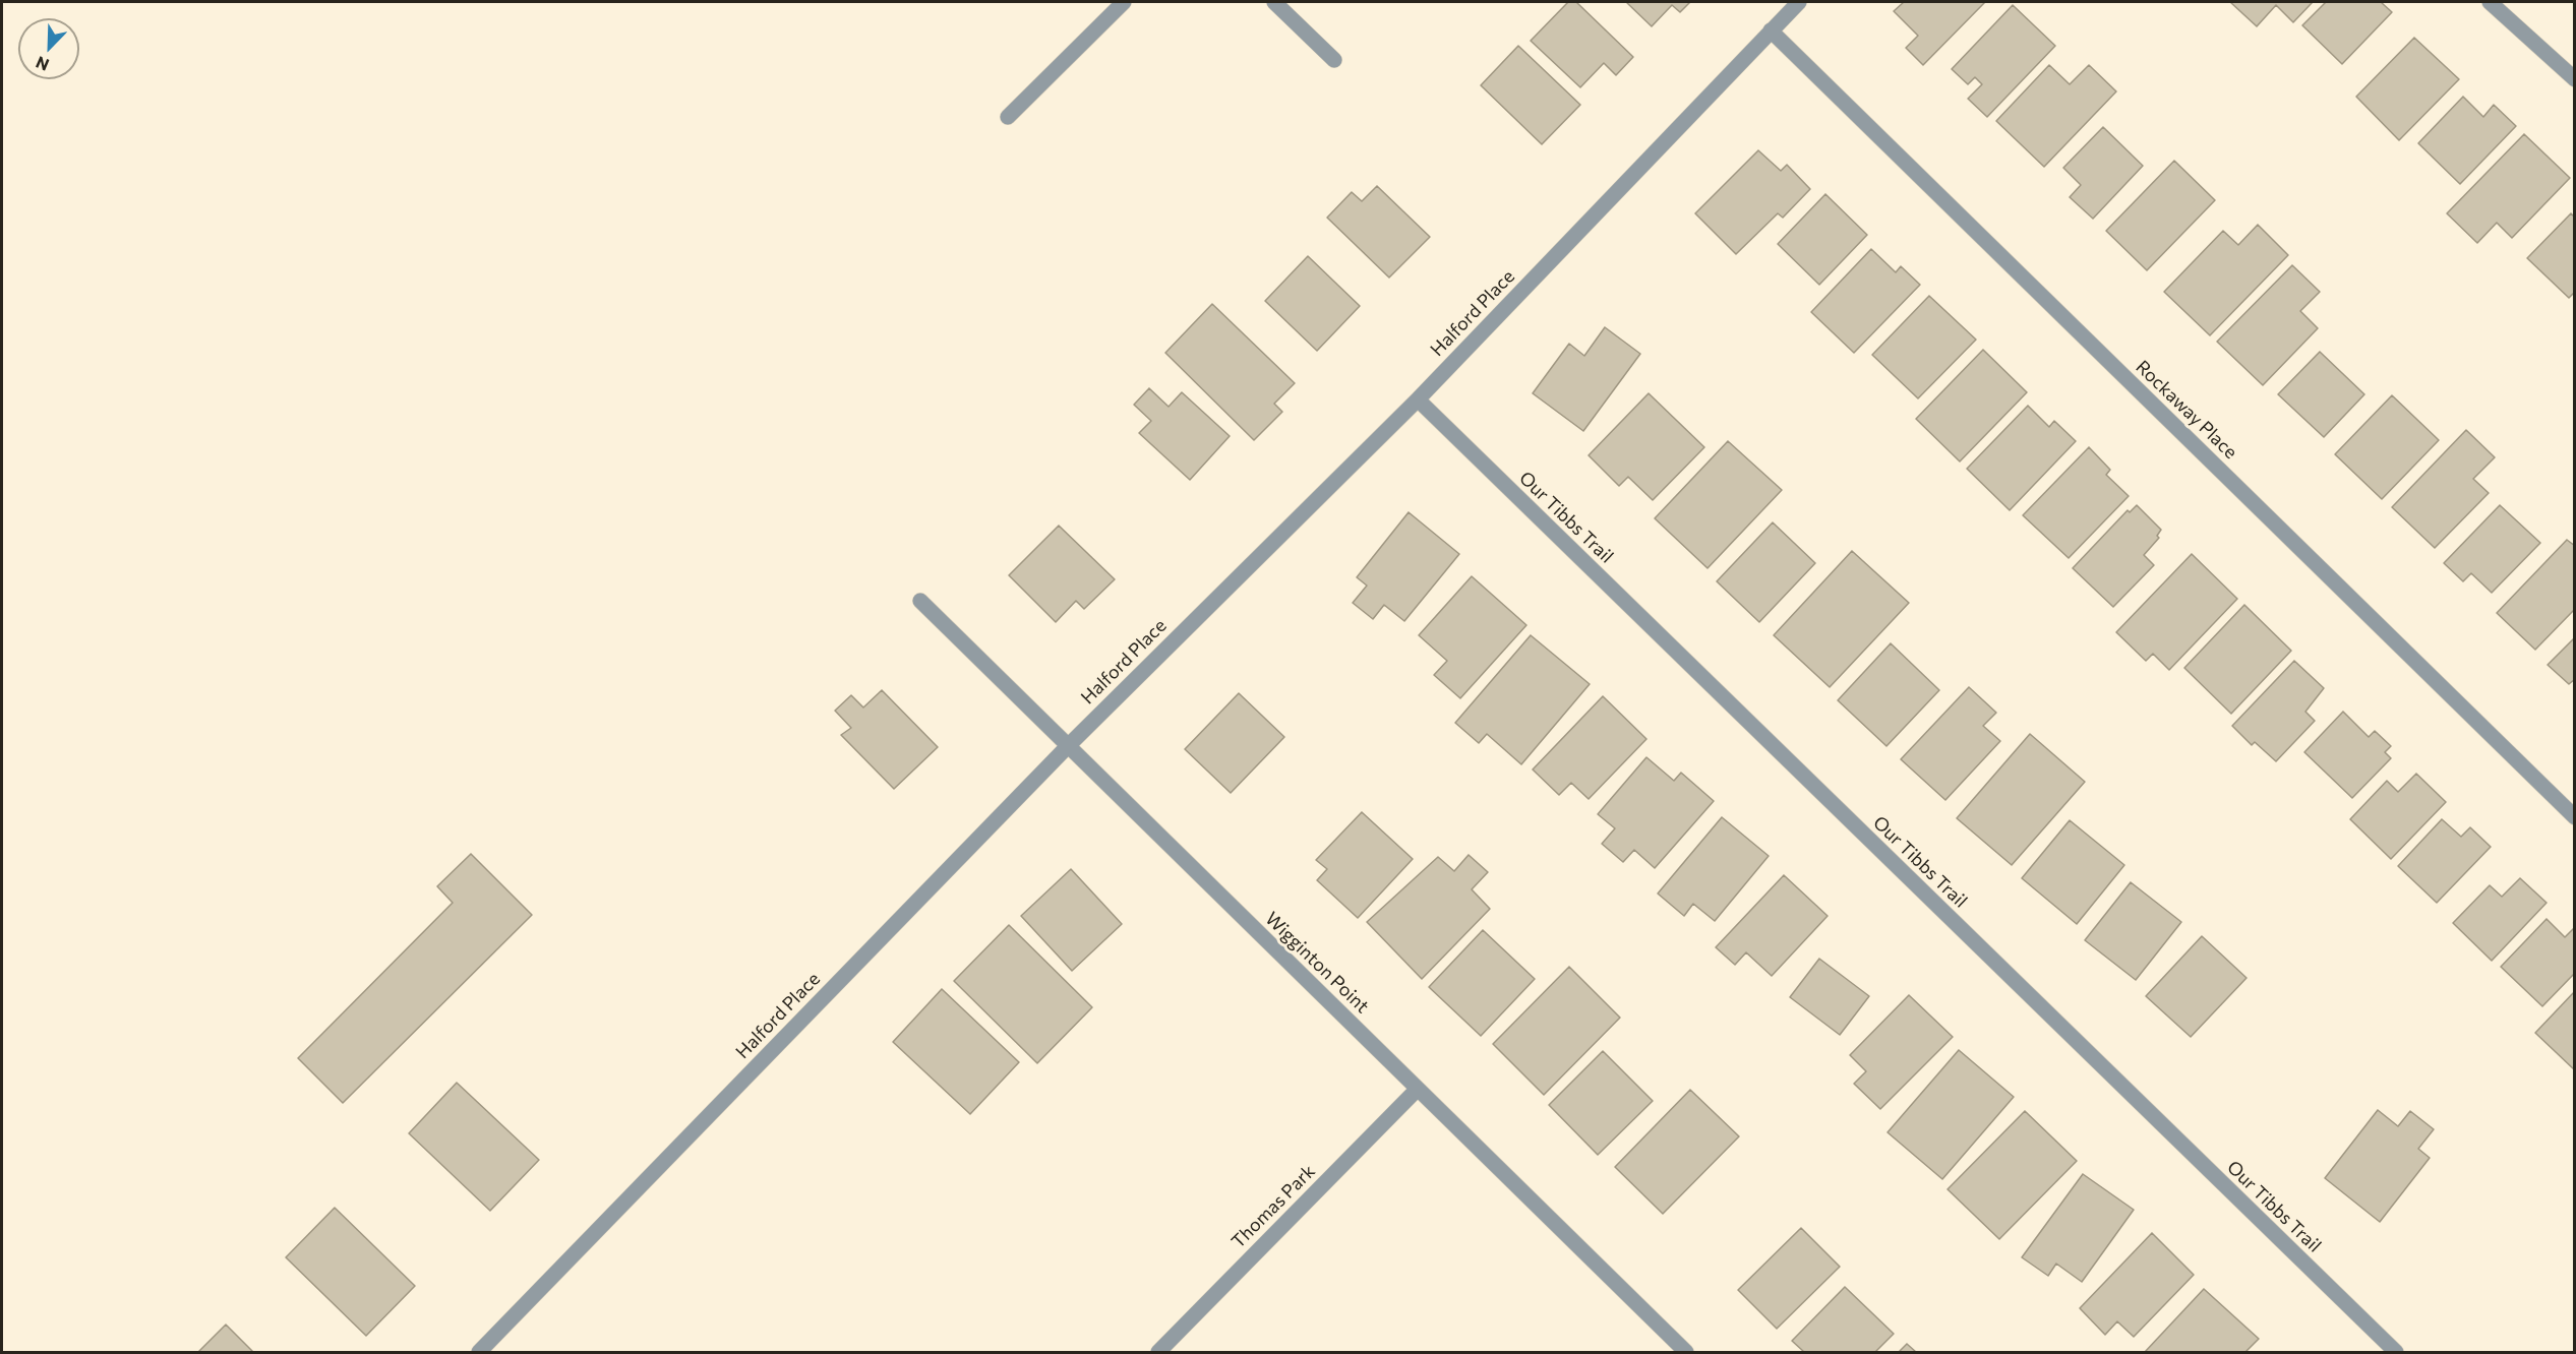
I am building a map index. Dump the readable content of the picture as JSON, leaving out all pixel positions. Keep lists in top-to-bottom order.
{
  "streets": {
    "street": [
      "Halford Place",
      "Rockaway Place",
      "Our Tibbs Trail",
      "Wigginton Point",
      "Thomas Park"
    ]
  },
  "crossings": [
    ["Halford Place", "Rockaway Place"],
    ["Halford Place", "Our Tibbs Trail"],
    ["Halford Place", "Wigginton Point"],
    ["Wigginton Point", "Thomas Park"]
  ],
  "north": "bottom left"
}
